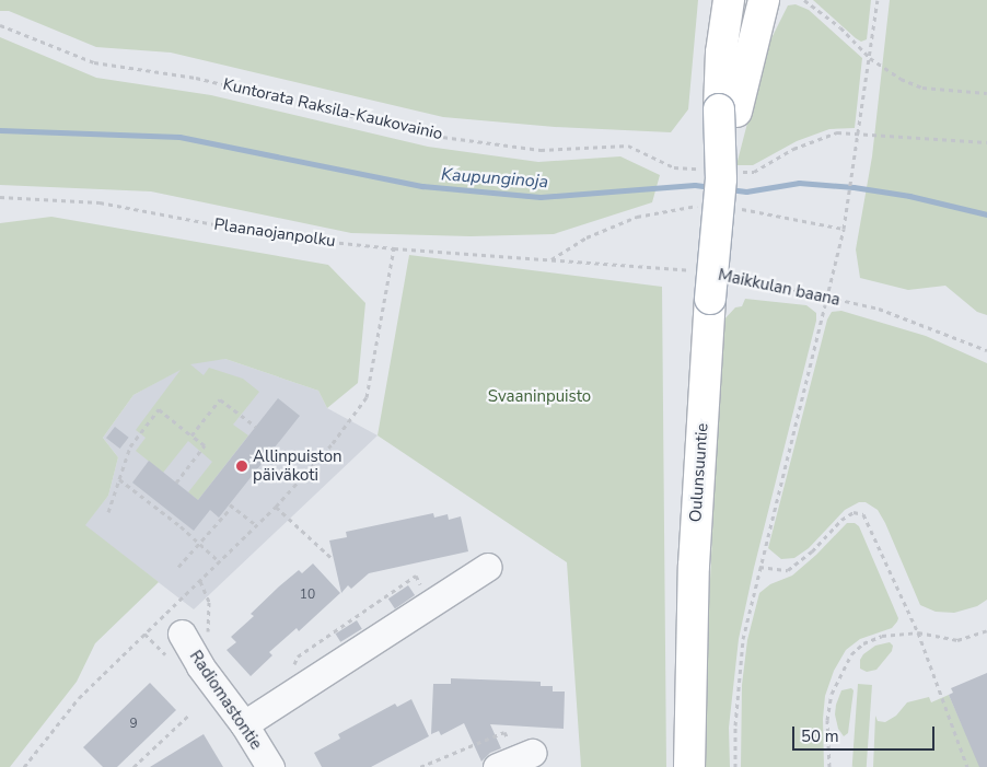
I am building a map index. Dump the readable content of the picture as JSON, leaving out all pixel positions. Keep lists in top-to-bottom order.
{
  "streets": {
    "main road": ["Oulunsuuntie"],
    "street": ["Radiomastontie"],
    "path": ["Kuntorata Raksila-Kaukovainio", "Plaanaojanpolku", "Maikkulan baana"]
  },
  "crossings": [
    ["Kuntorata Raksila-Kaukovainio", "Oulunsuuntie"],
    ["Plaanaojanpolku", "Maikkulan baana"]
  ],
  "water": ["Kaupunginoja"],
  "parks": ["Svaaninpuisto"],
  "places": ["Allinpuiston päiväkoti"],
  "house_numbers": ["10", "9"],
  "scale_bar": "50 m"
}
